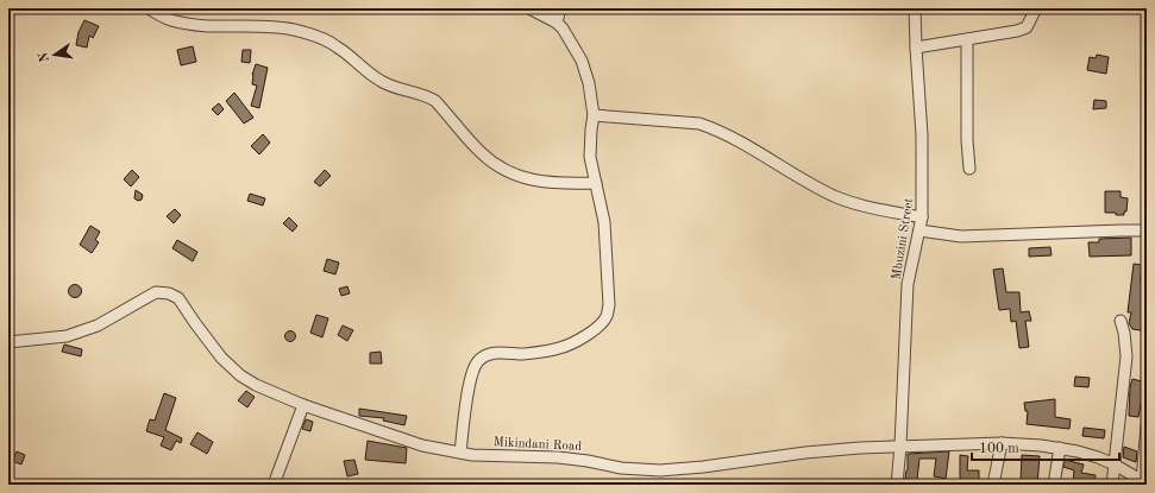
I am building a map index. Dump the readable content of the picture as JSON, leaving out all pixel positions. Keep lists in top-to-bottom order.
{
  "streets": {
    "street": ["Mbuzini Street", "Mikindani Road"]
  },
  "crossings": [
    ["Mbuzini Street", "Mikindani Road"]
  ],
  "scale_bar": "100 m",
  "north": "left"
}
